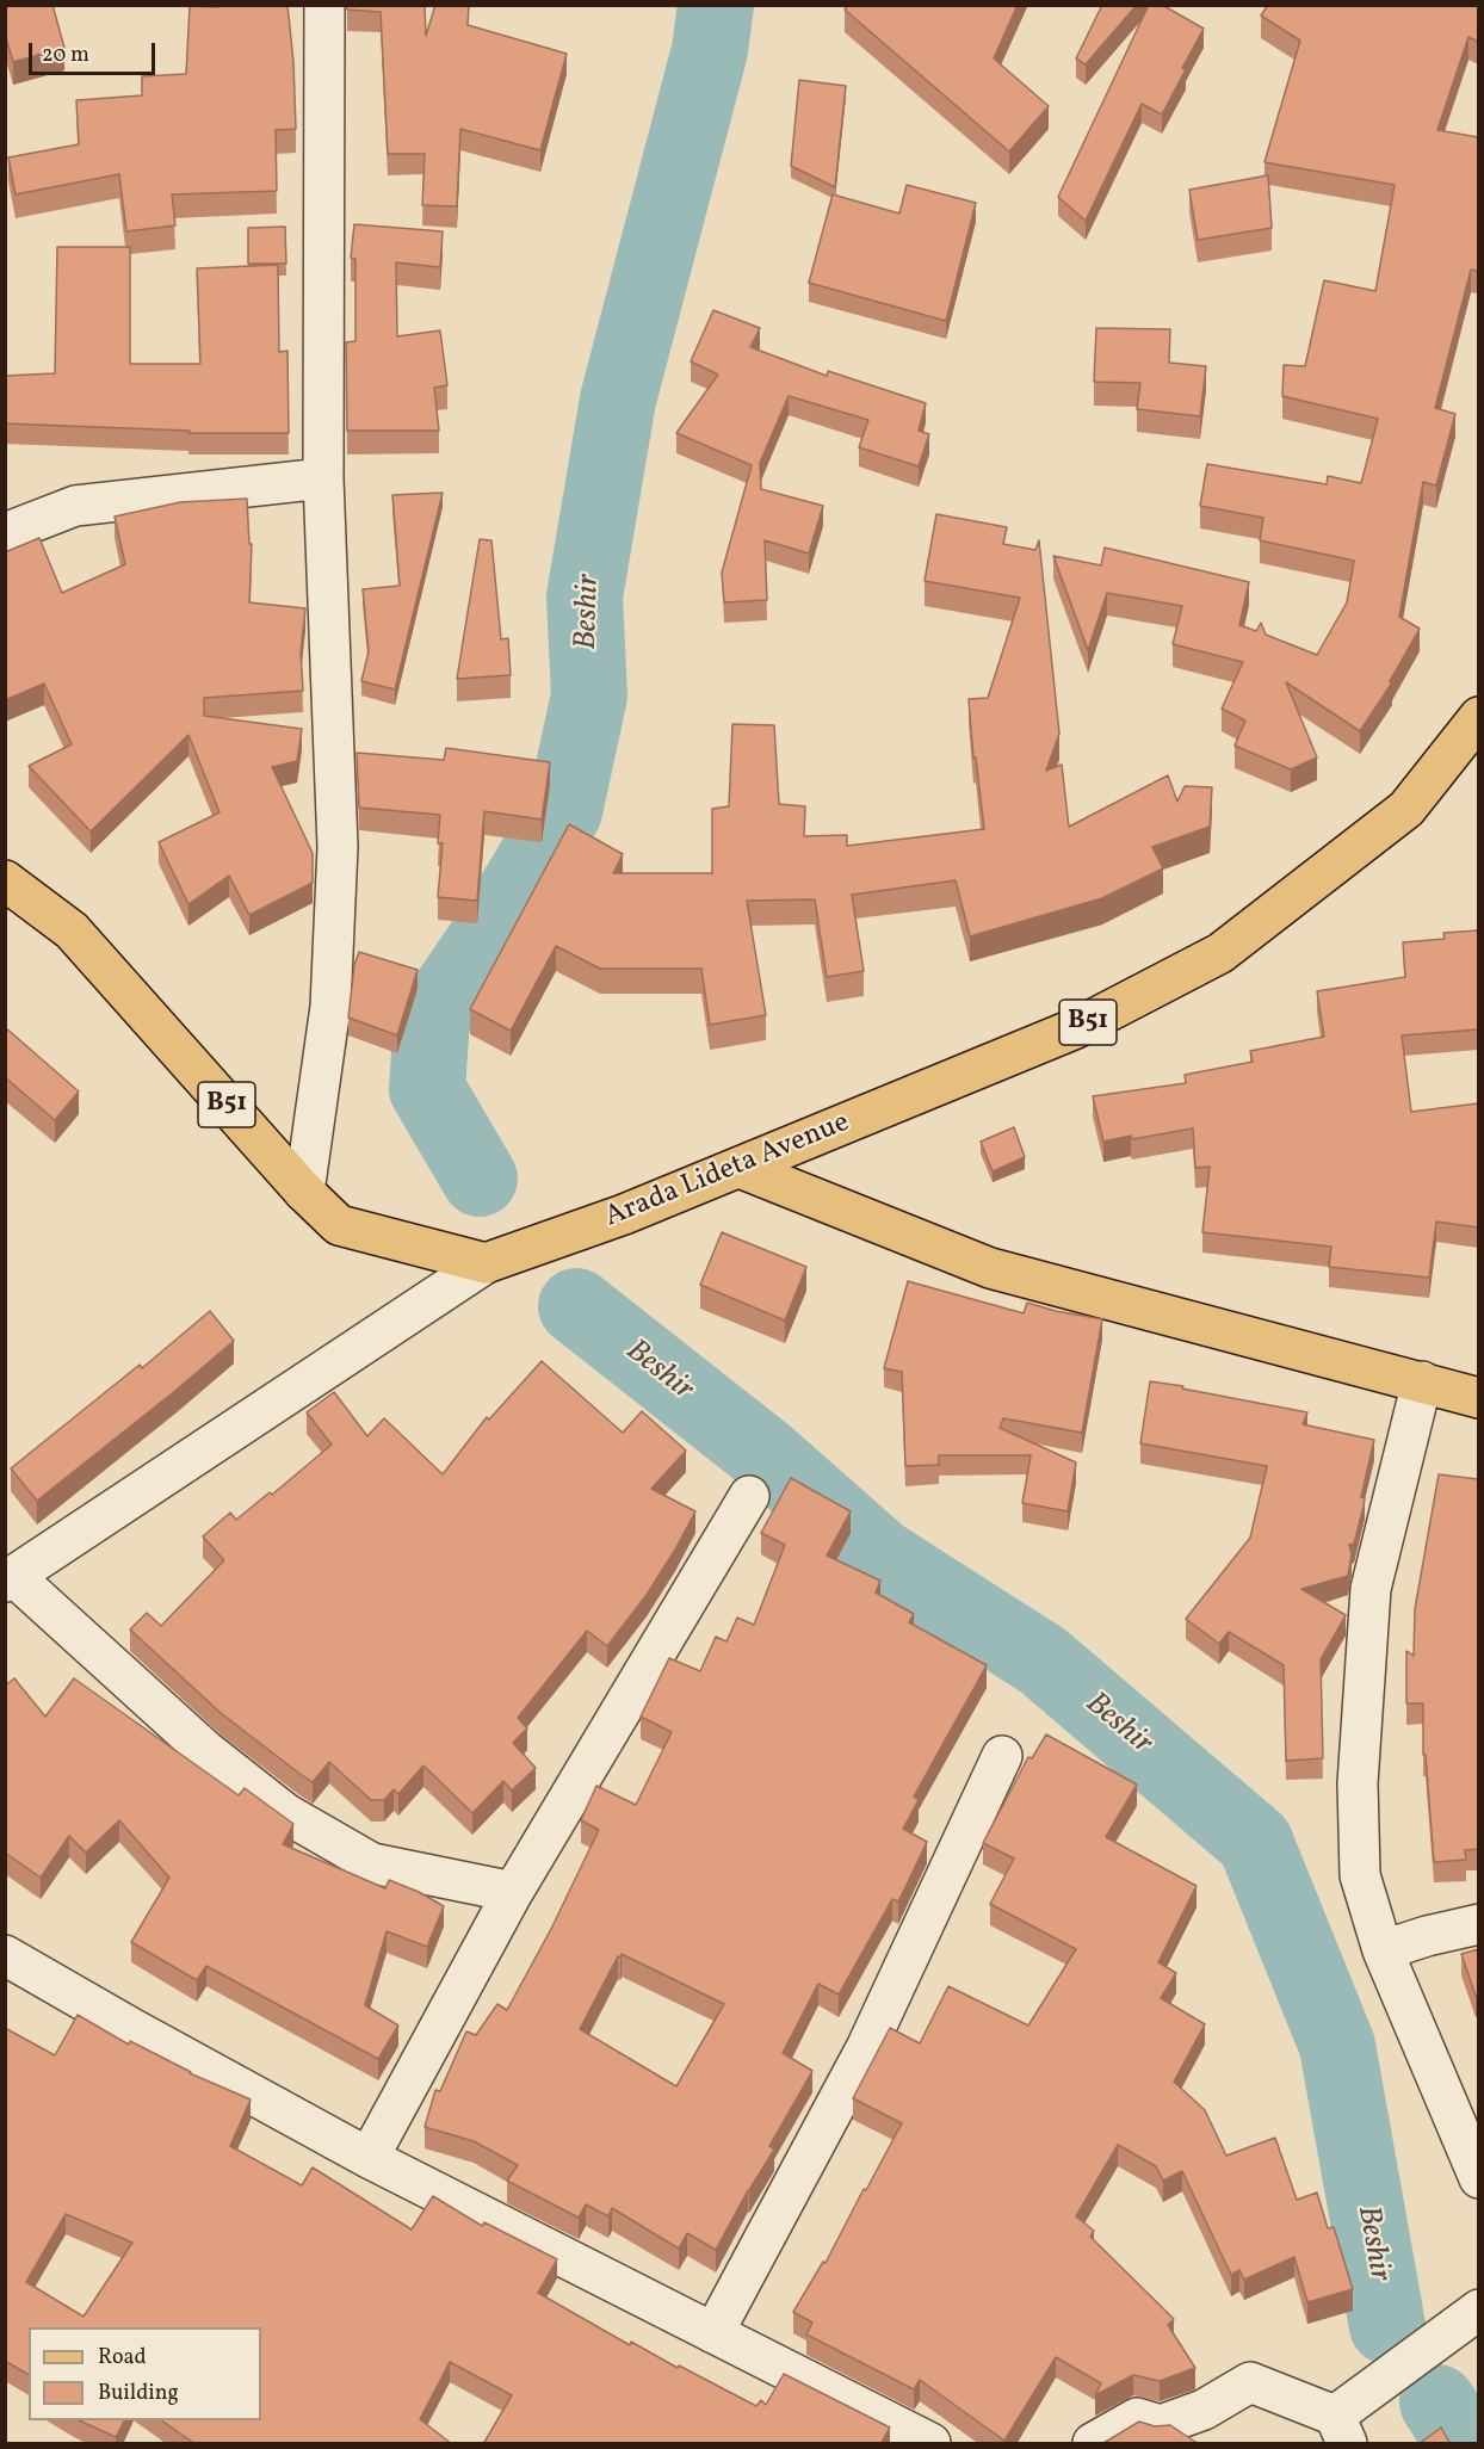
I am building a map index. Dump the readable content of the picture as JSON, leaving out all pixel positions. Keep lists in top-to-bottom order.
{
  "streets": {
    "main road": ["B51", "Arada Lideta Avenue"]
  },
  "crossings": [
    ["B51", "Arada Lideta Avenue"]
  ],
  "water": ["Beshir"],
  "legend": ["Road", "Building"],
  "scale_bar": "20 m"
}
